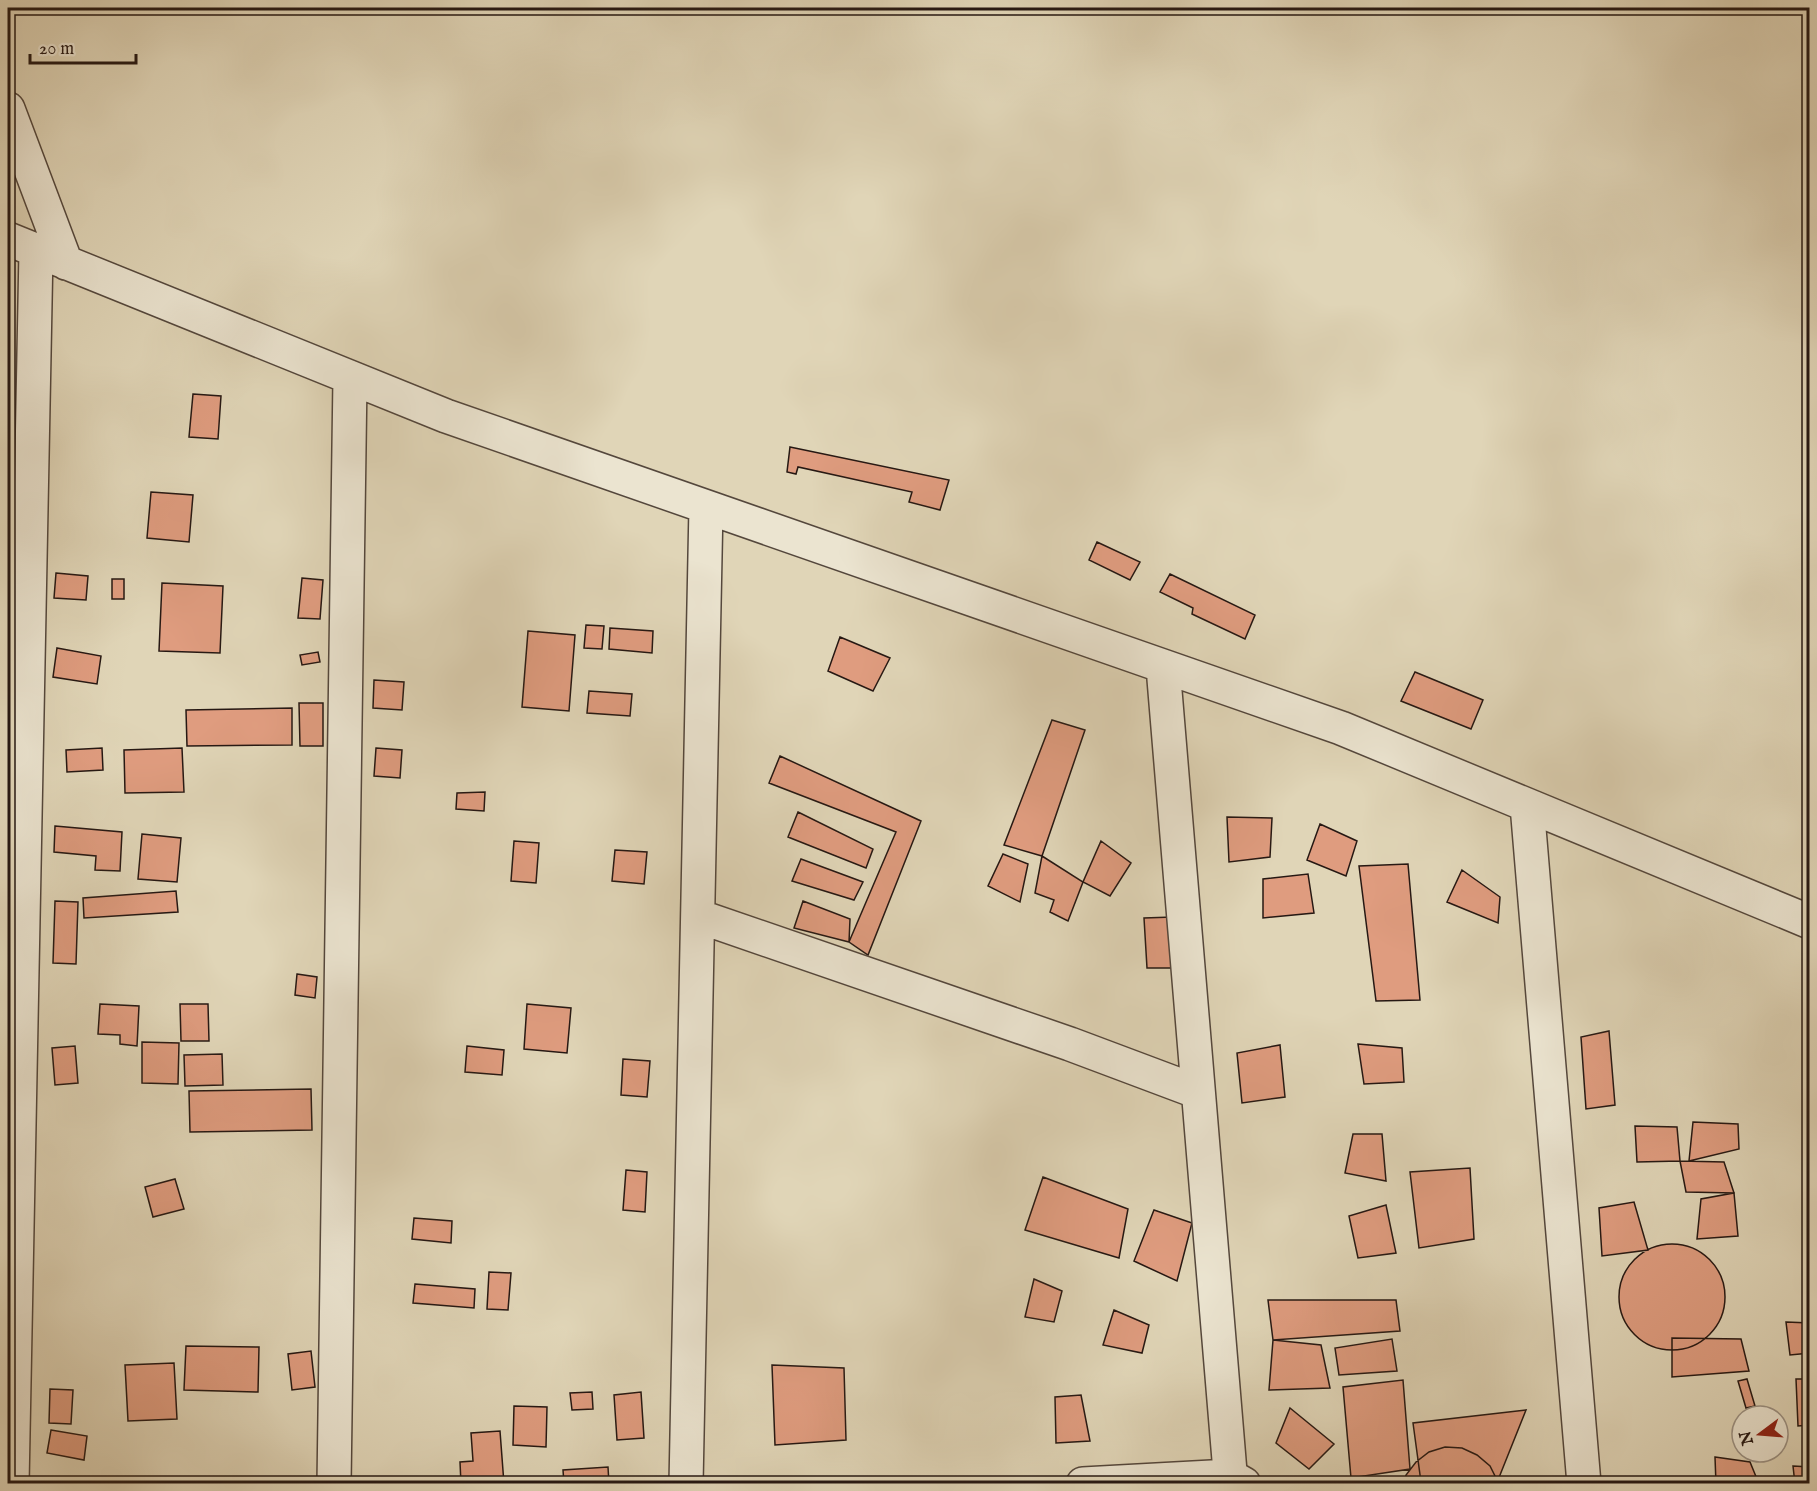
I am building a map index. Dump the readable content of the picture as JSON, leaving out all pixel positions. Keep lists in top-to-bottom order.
{
  "scale_bar": "20 m",
  "north": "left"
}
